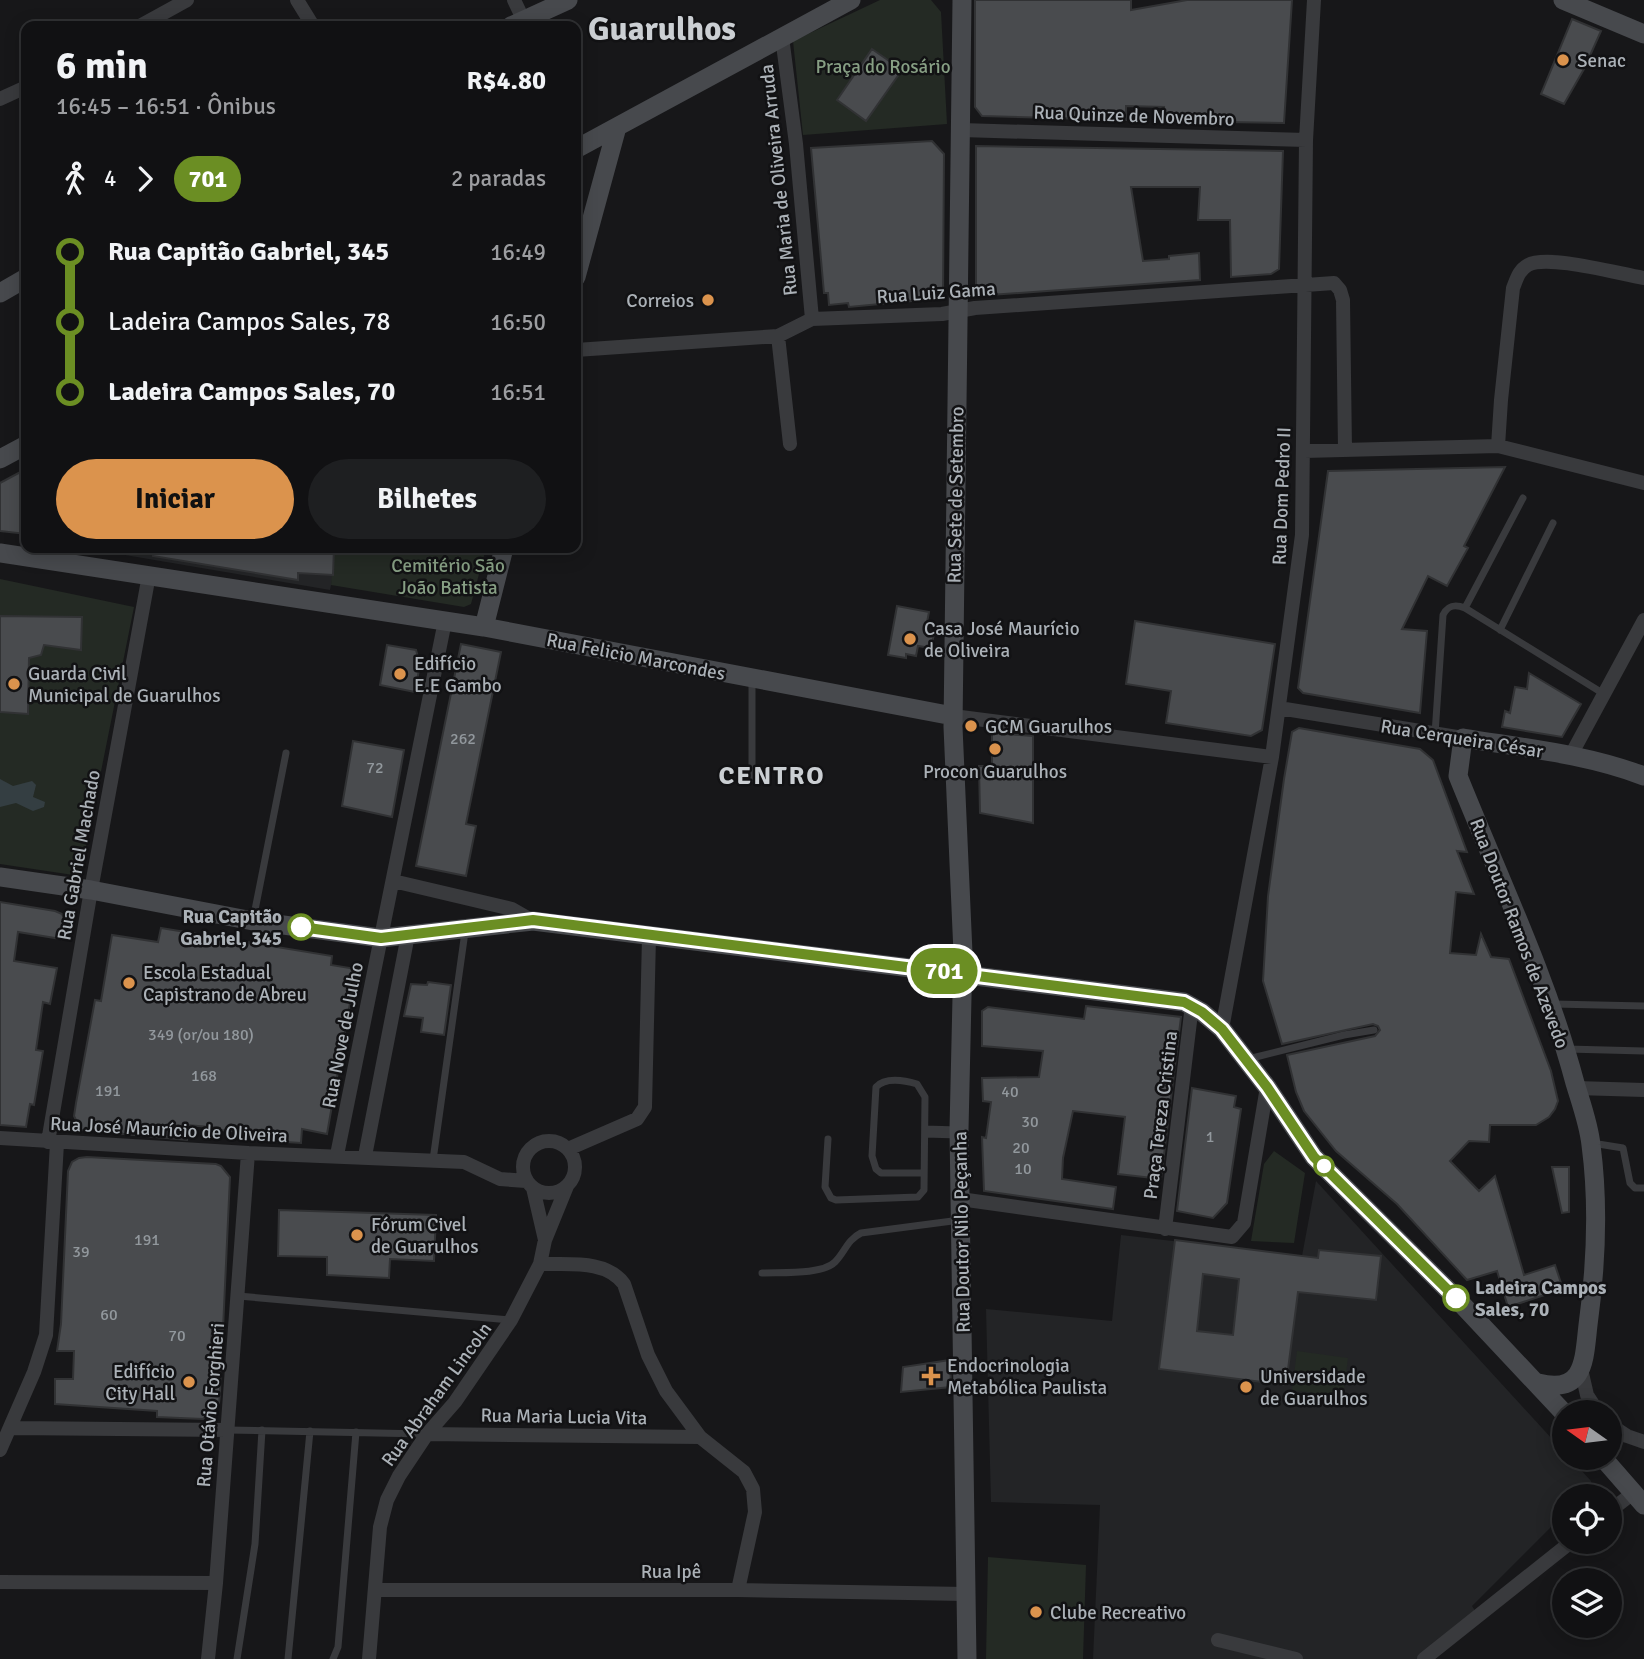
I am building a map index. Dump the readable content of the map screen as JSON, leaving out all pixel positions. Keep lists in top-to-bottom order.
{
  "streets": {
    "street": [
      "Rua Quinze de Novembro",
      "Rua Maria de Oliveira Arruda",
      "Rua Luiz Gama",
      "Rua Sete de Setembro",
      "Rua Dom Pedro II",
      "Rua Felicio Marcondes",
      "Rua Cerqueira César",
      "Rua Gabriel Machado",
      "Rua Doutor Ramos de Azevedo",
      "Rua Nove de Julho",
      "Praça Tereza Cristina",
      "Rua José Maurício de Oliveira",
      "Rua Doutor Nilo Peçanha",
      "Rua Abraham Lincoln",
      "Rua Otávio Forghieri",
      "Rua Maria Lucia Vita",
      "Rua Ipê"
    ]
  },
  "crossings": [
    ["Rua Quinze de Novembro", "Rua Sete de Setembro"],
    ["Rua Quinze de Novembro", "Rua Dom Pedro II"],
    ["Rua Maria de Oliveira Arruda", "Rua Luiz Gama"],
    ["Rua Luiz Gama", "Rua Sete de Setembro"],
    ["Rua Luiz Gama", "Rua Dom Pedro II"],
    ["Rua Sete de Setembro", "Rua Felicio Marcondes"],
    ["Rua Sete de Setembro", "Rua Doutor Nilo Peçanha"],
    ["Rua Dom Pedro II", "Rua Felicio Marcondes"],
    ["Rua Dom Pedro II", "Rua Cerqueira César"],
    ["Rua Felicio Marcondes", "Rua Gabriel Machado"],
    ["Rua Felicio Marcondes", "Rua Nove de Julho"],
    ["Rua Cerqueira César", "Rua Doutor Ramos de Azevedo"],
    ["Rua Gabriel Machado", "Rua José Maurício de Oliveira"],
    ["Rua Nove de Julho", "Rua José Maurício de Oliveira"],
    ["Rua José Maurício de Oliveira", "Rua Abraham Lincoln"],
    ["Rua José Maurício de Oliveira", "Rua Otávio Forghieri"],
    ["Rua Doutor Nilo Peçanha", "Rua Ipê"],
    ["Rua Abraham Lincoln", "Rua Maria Lucia Vita"],
    ["Rua Abraham Lincoln", "Rua Ipê"]
  ],
  "districts": ["Guarulhos", "CENTRO"],
  "parks": ["Praça do Rosário", "Cemitério São João Batista"],
  "places": {
    "other": [
      "Senac",
      "Correios",
      "Casa José Maurício de Oliveira",
      "Edifício E.E Gambo",
      "Guarda Civil Municipal de Guarulhos",
      "GCM Guarulhos",
      "Procon Guarulhos",
      "Rua Capitão Gabriel, 345",
      "Escola Estadual Capistrano de Abreu",
      "Fórum Civel de Guarulhos",
      "Ladeira Campos Sales, 70",
      "Edifício City Hall",
      "Universidade de Guarulhos",
      "Clube Recreativo"
    ],
    "health": ["Endocrinologia Metabólica Paulista"]
  },
  "lines": ["bus line 701"],
  "house_numbers": [
    "262",
    "72",
    "349 (or/ou 180)",
    "168",
    "191",
    "40",
    "30",
    "1",
    "20",
    "10",
    "191",
    "39",
    "60",
    "70"
  ],
  "north": "left",
  "page": {
    "on_map": "701",
    "heading": ["6 min", "16:45 – 16:51 · Ônibus", "R$4.80"],
    "legs": ["4", "701", "2 paradas"],
    "list": [
      {
        "name": "Rua Capitão Gabriel, 345",
        "value": "16:49"
      },
      {
        "name": "Ladeira Campos Sales, 78",
        "value": "16:50"
      },
      {
        "name": "Ladeira Campos Sales, 70",
        "value": "16:51"
      }
    ],
    "buttons": ["Iniciar", "Bilhetes"]
  }
}
